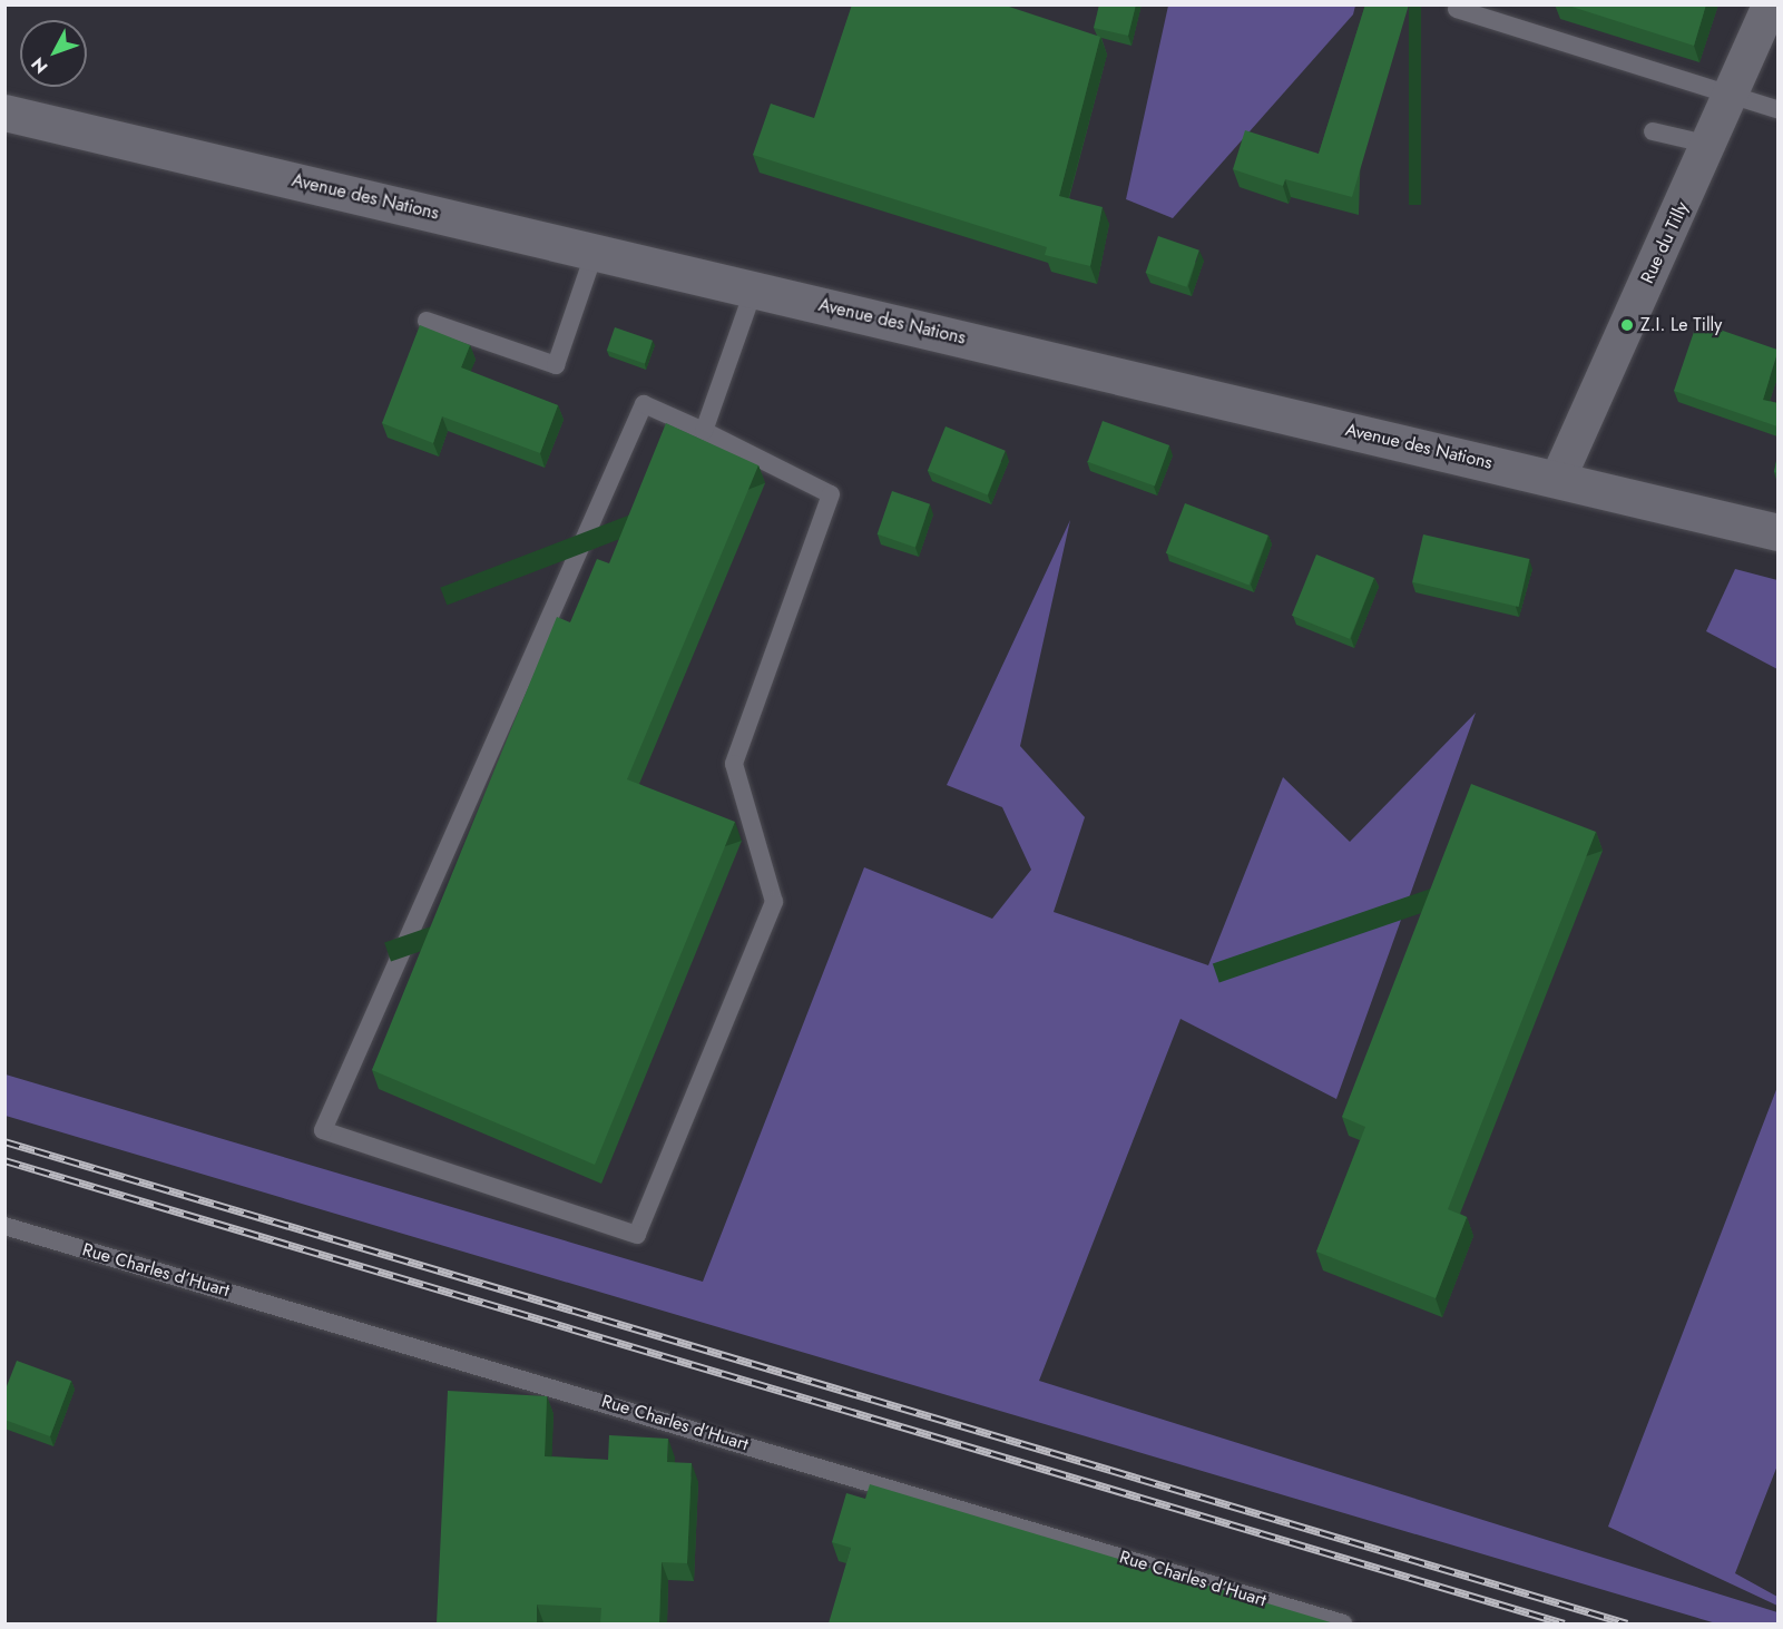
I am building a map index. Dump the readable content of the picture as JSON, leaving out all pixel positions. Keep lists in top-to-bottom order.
{
  "streets": {
    "main road": ["Avenue des Nations"],
    "street": ["Rue du Tilly"],
    "lane": ["Rue Charles d’Huart"]
  },
  "crossings": [
    ["Avenue des Nations", "Rue du Tilly"]
  ],
  "places": ["Z.I. Le Tilly"],
  "north": "bottom left"
}
